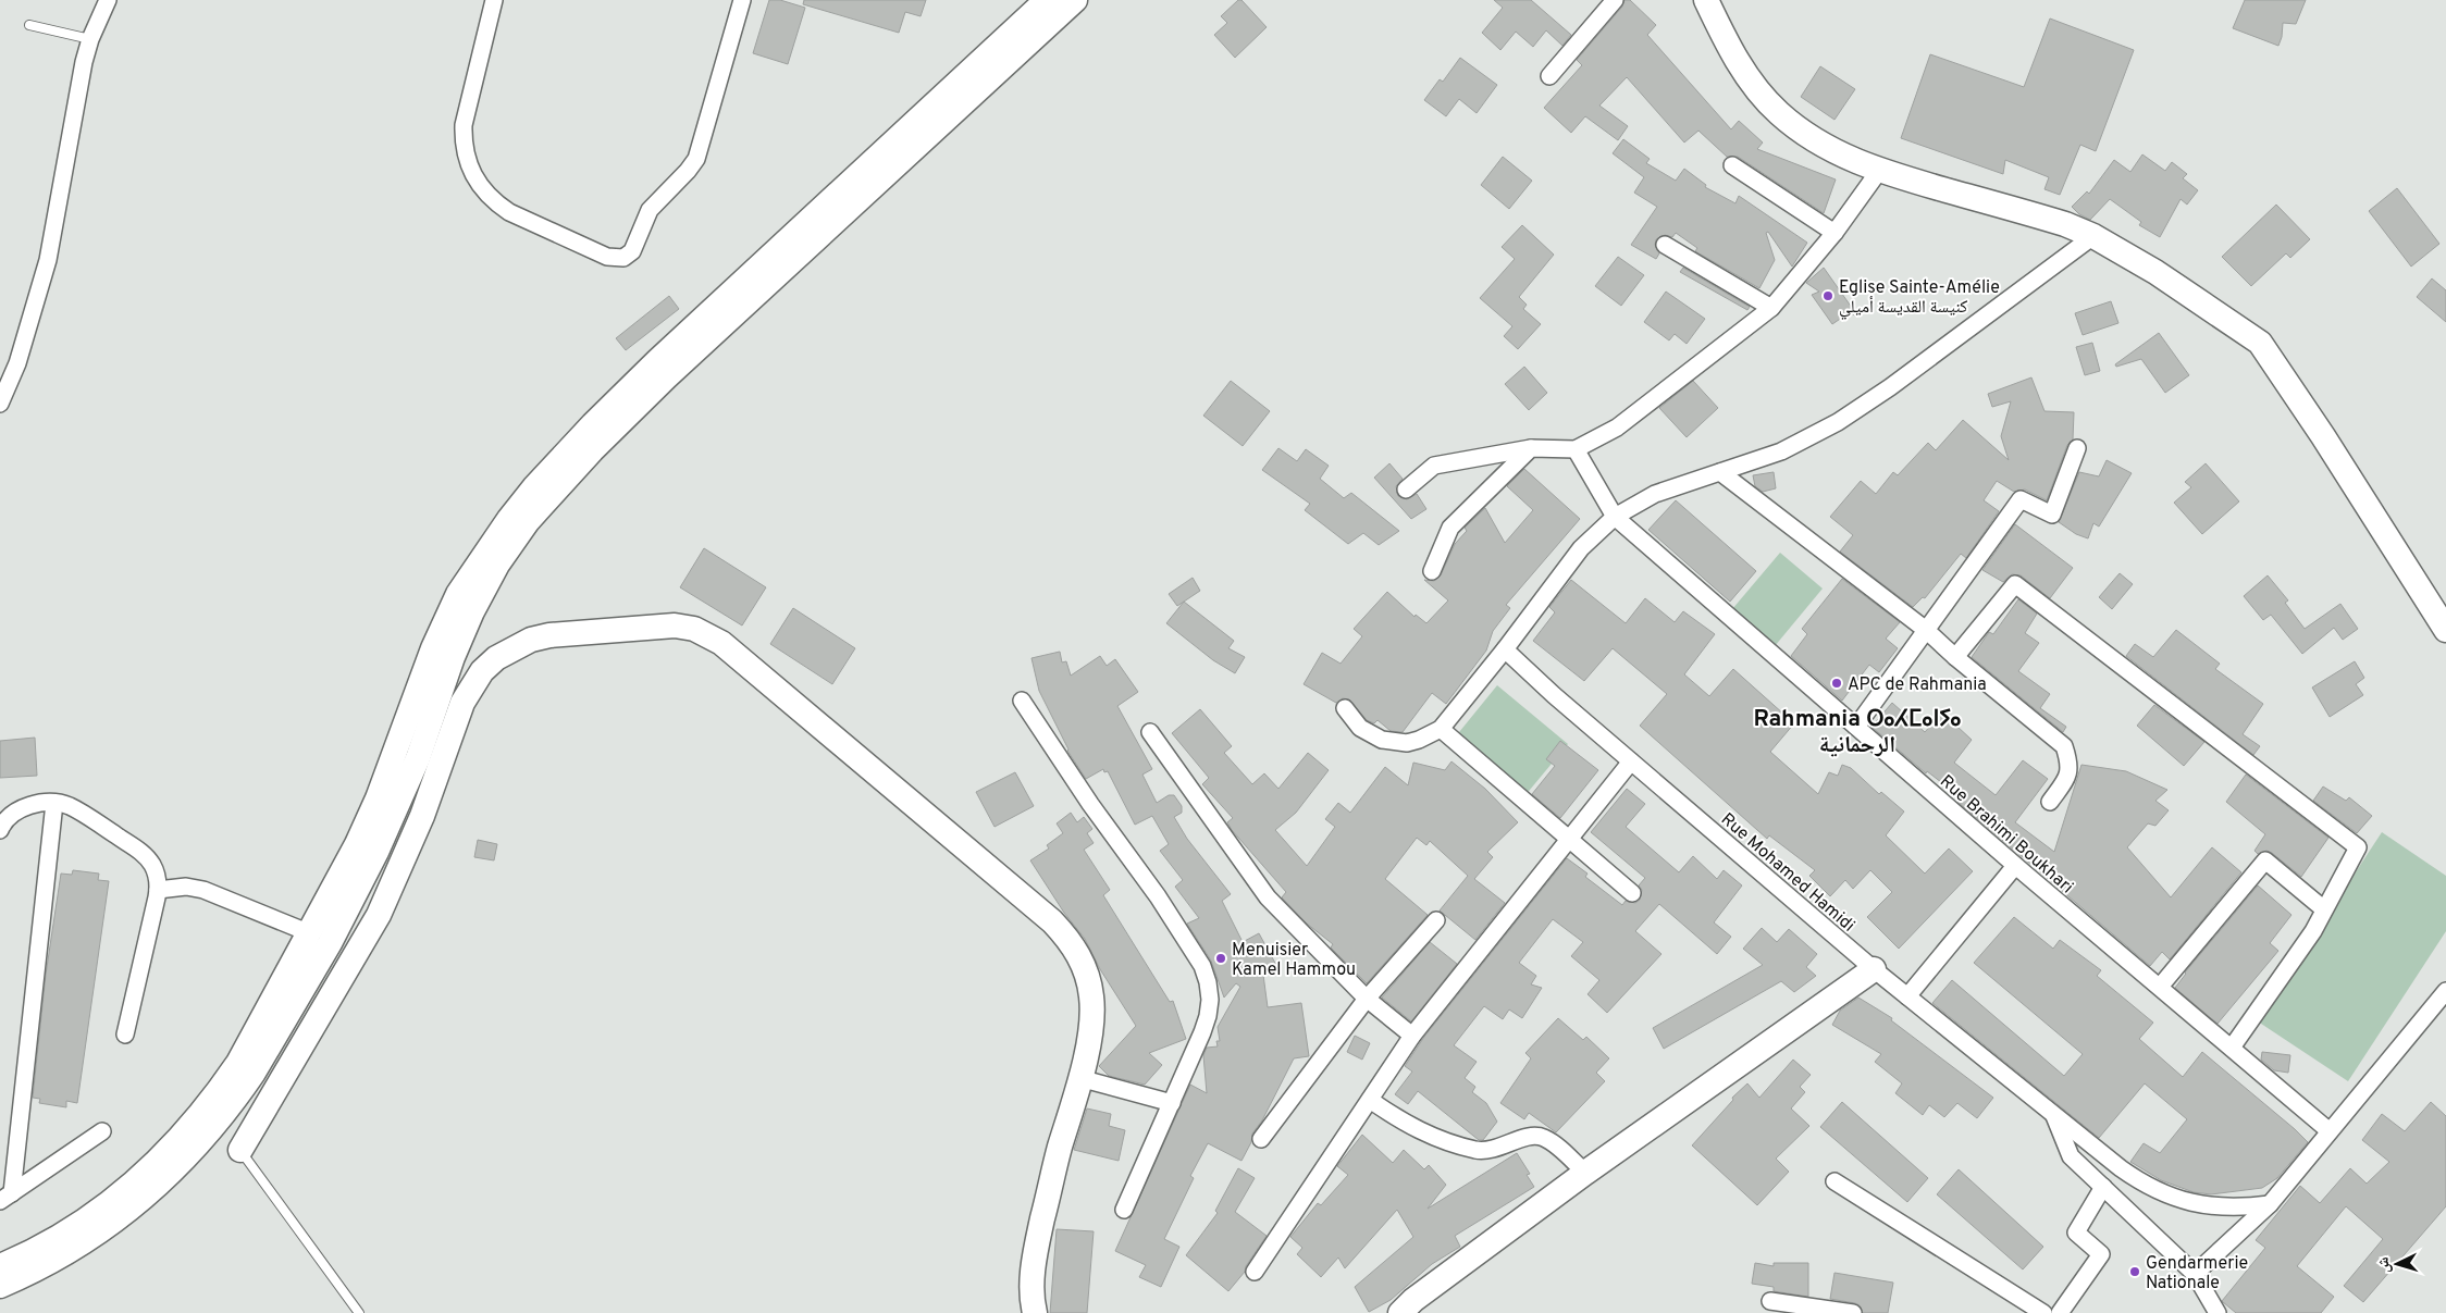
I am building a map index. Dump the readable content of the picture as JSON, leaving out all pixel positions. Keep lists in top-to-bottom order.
{
  "streets": {
    "street": ["Rue Brahimi Boukhari", "Rue Mohamed Hamidi"]
  },
  "districts": ["Rahmania ⵔⴰⵃⵎⴰⵏⵢⴰ الرحمانية"],
  "places": [
    "Eglise Sainte-Amélie كنيسة القديسة أميلي",
    "APC de Rahmania",
    "Menuisier Kamel Hammou",
    "Gendarmerie Nationale"
  ],
  "north": "left"
}
